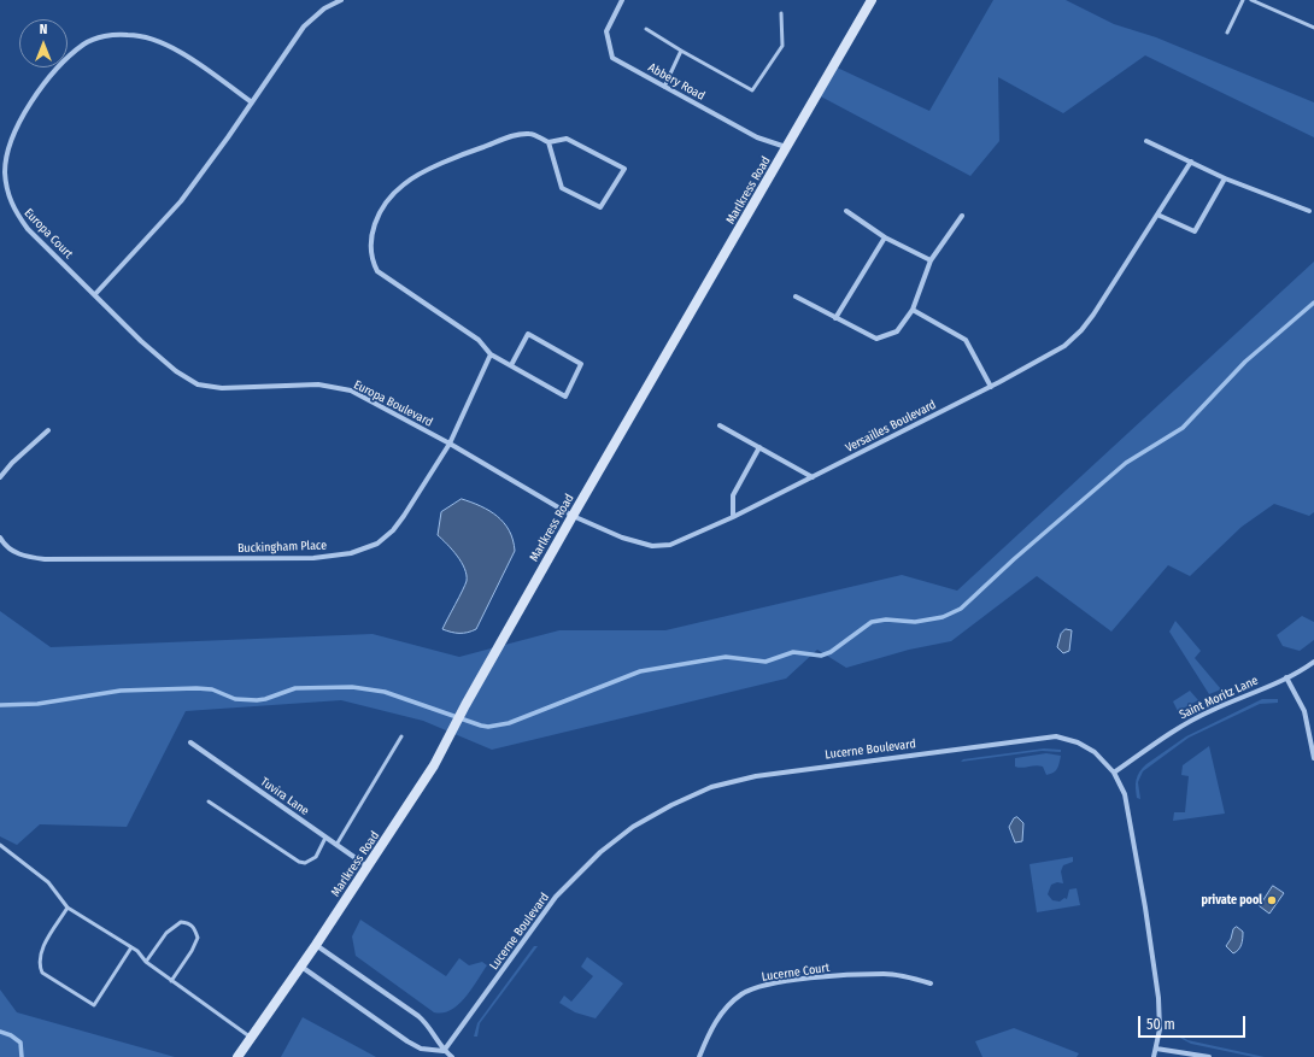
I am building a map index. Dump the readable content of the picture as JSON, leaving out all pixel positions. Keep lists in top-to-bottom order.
{
  "streets": {
    "street": [
      "Abbery Road",
      "Marlkress Road",
      "Europa Court",
      "Europa Boulevard",
      "Versailles Boulevard",
      "Buckingham Place",
      "Saint Moritz Lane",
      "Lucerne Boulevard",
      "Tuvira Lane",
      "Lucerne Court"
    ]
  },
  "crossings": [
    ["Abbery Road", "Marlkress Road"],
    ["Marlkress Road", "Europa Boulevard"],
    ["Marlkress Road", "Versailles Boulevard"],
    ["Marlkress Road", "Tuvira Lane"],
    ["Europa Court", "Europa Boulevard"],
    ["Europa Boulevard", "Versailles Boulevard"],
    ["Europa Boulevard", "Buckingham Place"],
    ["Saint Moritz Lane", "Lucerne Boulevard"]
  ],
  "places": ["private pool"],
  "scale_bar": "50 m",
  "north": "top"
}
